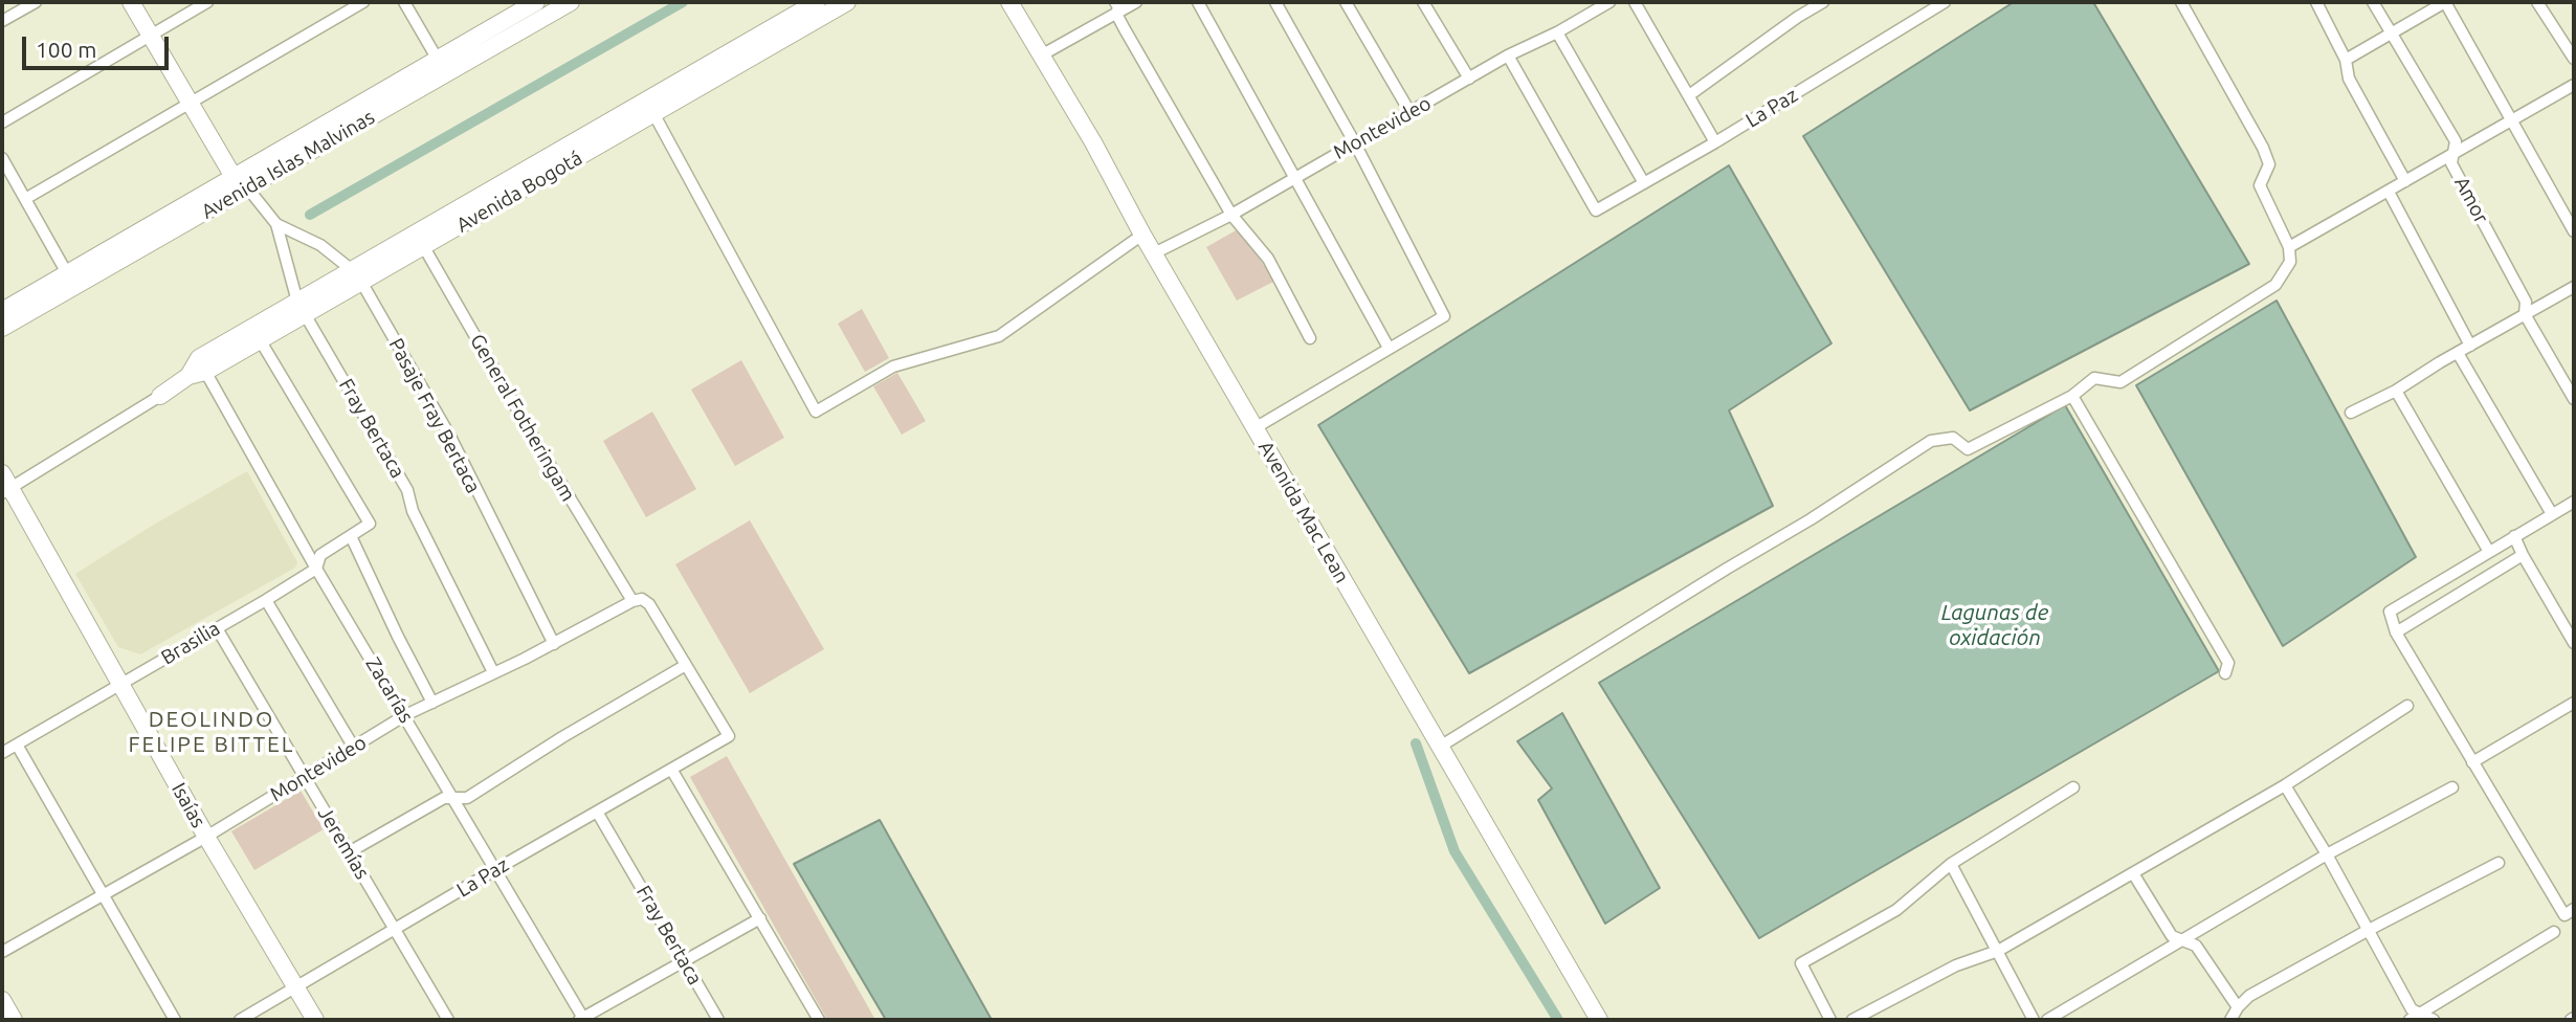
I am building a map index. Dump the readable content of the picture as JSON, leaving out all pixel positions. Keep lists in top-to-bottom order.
{
  "streets": {
    "street": [
      "La Paz",
      "Montevideo",
      "Avenida Islas Malvinas",
      "Avenida Bogotá",
      "Amor",
      "Pasaje Fray Bertaca",
      "General Fotheringam",
      "Fray Bertaca",
      "Avenida Mac Lean",
      "Brasilia",
      "Zacarías",
      "Isaías",
      "Jeremías"
    ]
  },
  "crossings": [
    ["La Paz", "Montevideo"],
    ["La Paz", "General Fotheringam"],
    ["La Paz", "Fray Bertaca"],
    ["La Paz", "Zacarías"],
    ["La Paz", "Isaías"],
    ["La Paz", "Jeremías"],
    ["Montevideo", "Pasaje Fray Bertaca"],
    ["Montevideo", "General Fotheringam"],
    ["Montevideo", "Fray Bertaca"],
    ["Montevideo", "Avenida Mac Lean"],
    ["Montevideo", "Zacarías"],
    ["Montevideo", "Isaías"],
    ["Montevideo", "Jeremías"],
    ["Avenida Islas Malvinas", "Fray Bertaca"],
    ["Avenida Bogotá", "Pasaje Fray Bertaca"],
    ["Avenida Bogotá", "General Fotheringam"],
    ["Avenida Bogotá", "Fray Bertaca"],
    ["Avenida Bogotá", "Brasilia"],
    ["Avenida Bogotá", "Zacarías"],
    ["Avenida Bogotá", "Isaías"],
    ["Pasaje Fray Bertaca", "Fray Bertaca"],
    ["Brasilia", "Zacarías"],
    ["Brasilia", "Isaías"],
    ["Brasilia", "Jeremías"]
  ],
  "districts": ["DEOLINDO FELIPE BITTEL"],
  "water": ["Lagunas de oxidación"],
  "scale_bar": "100 m"
}
